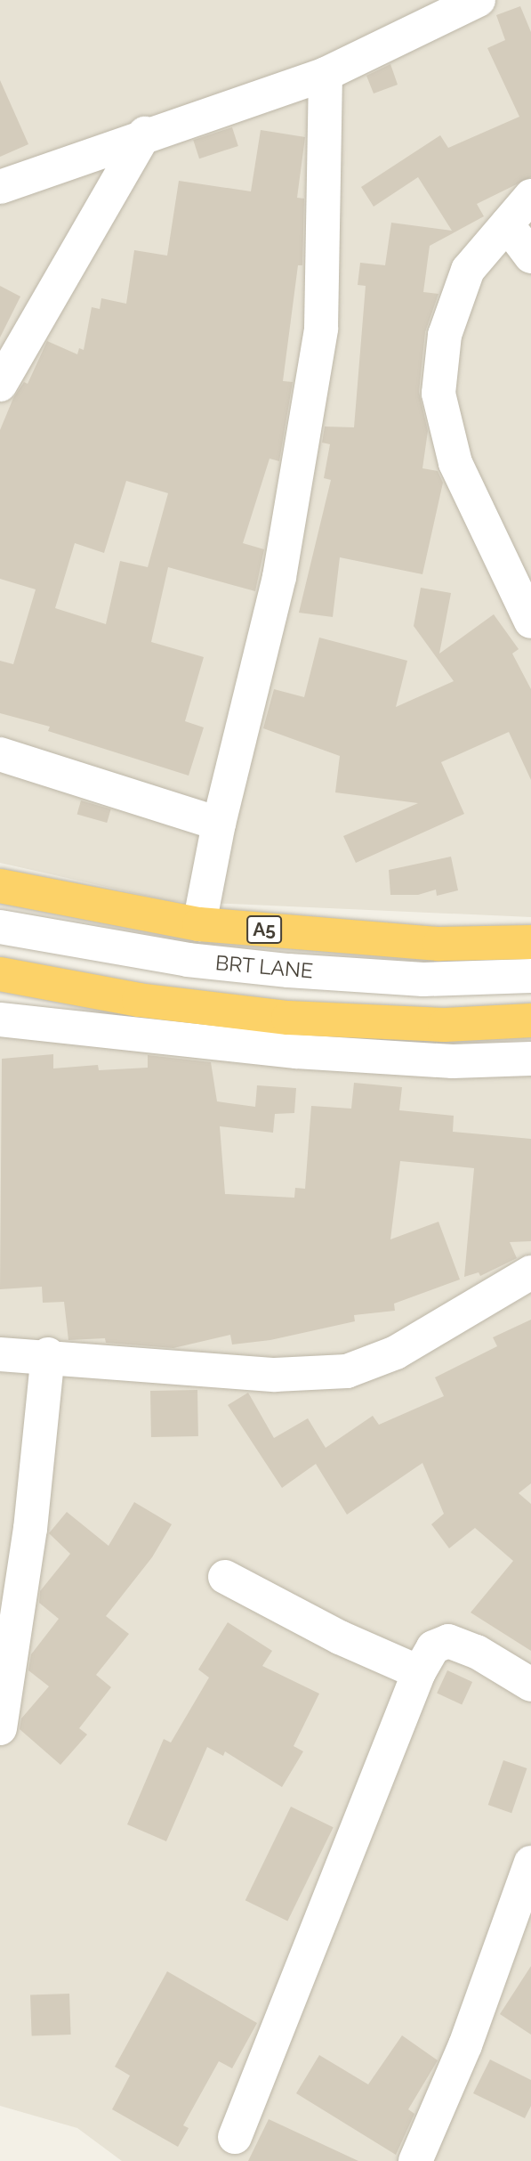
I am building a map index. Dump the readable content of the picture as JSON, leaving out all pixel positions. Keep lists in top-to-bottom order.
{
  "streets": {
    "highway": ["A5"],
    "street": ["BRT LANE"]
  }
}
